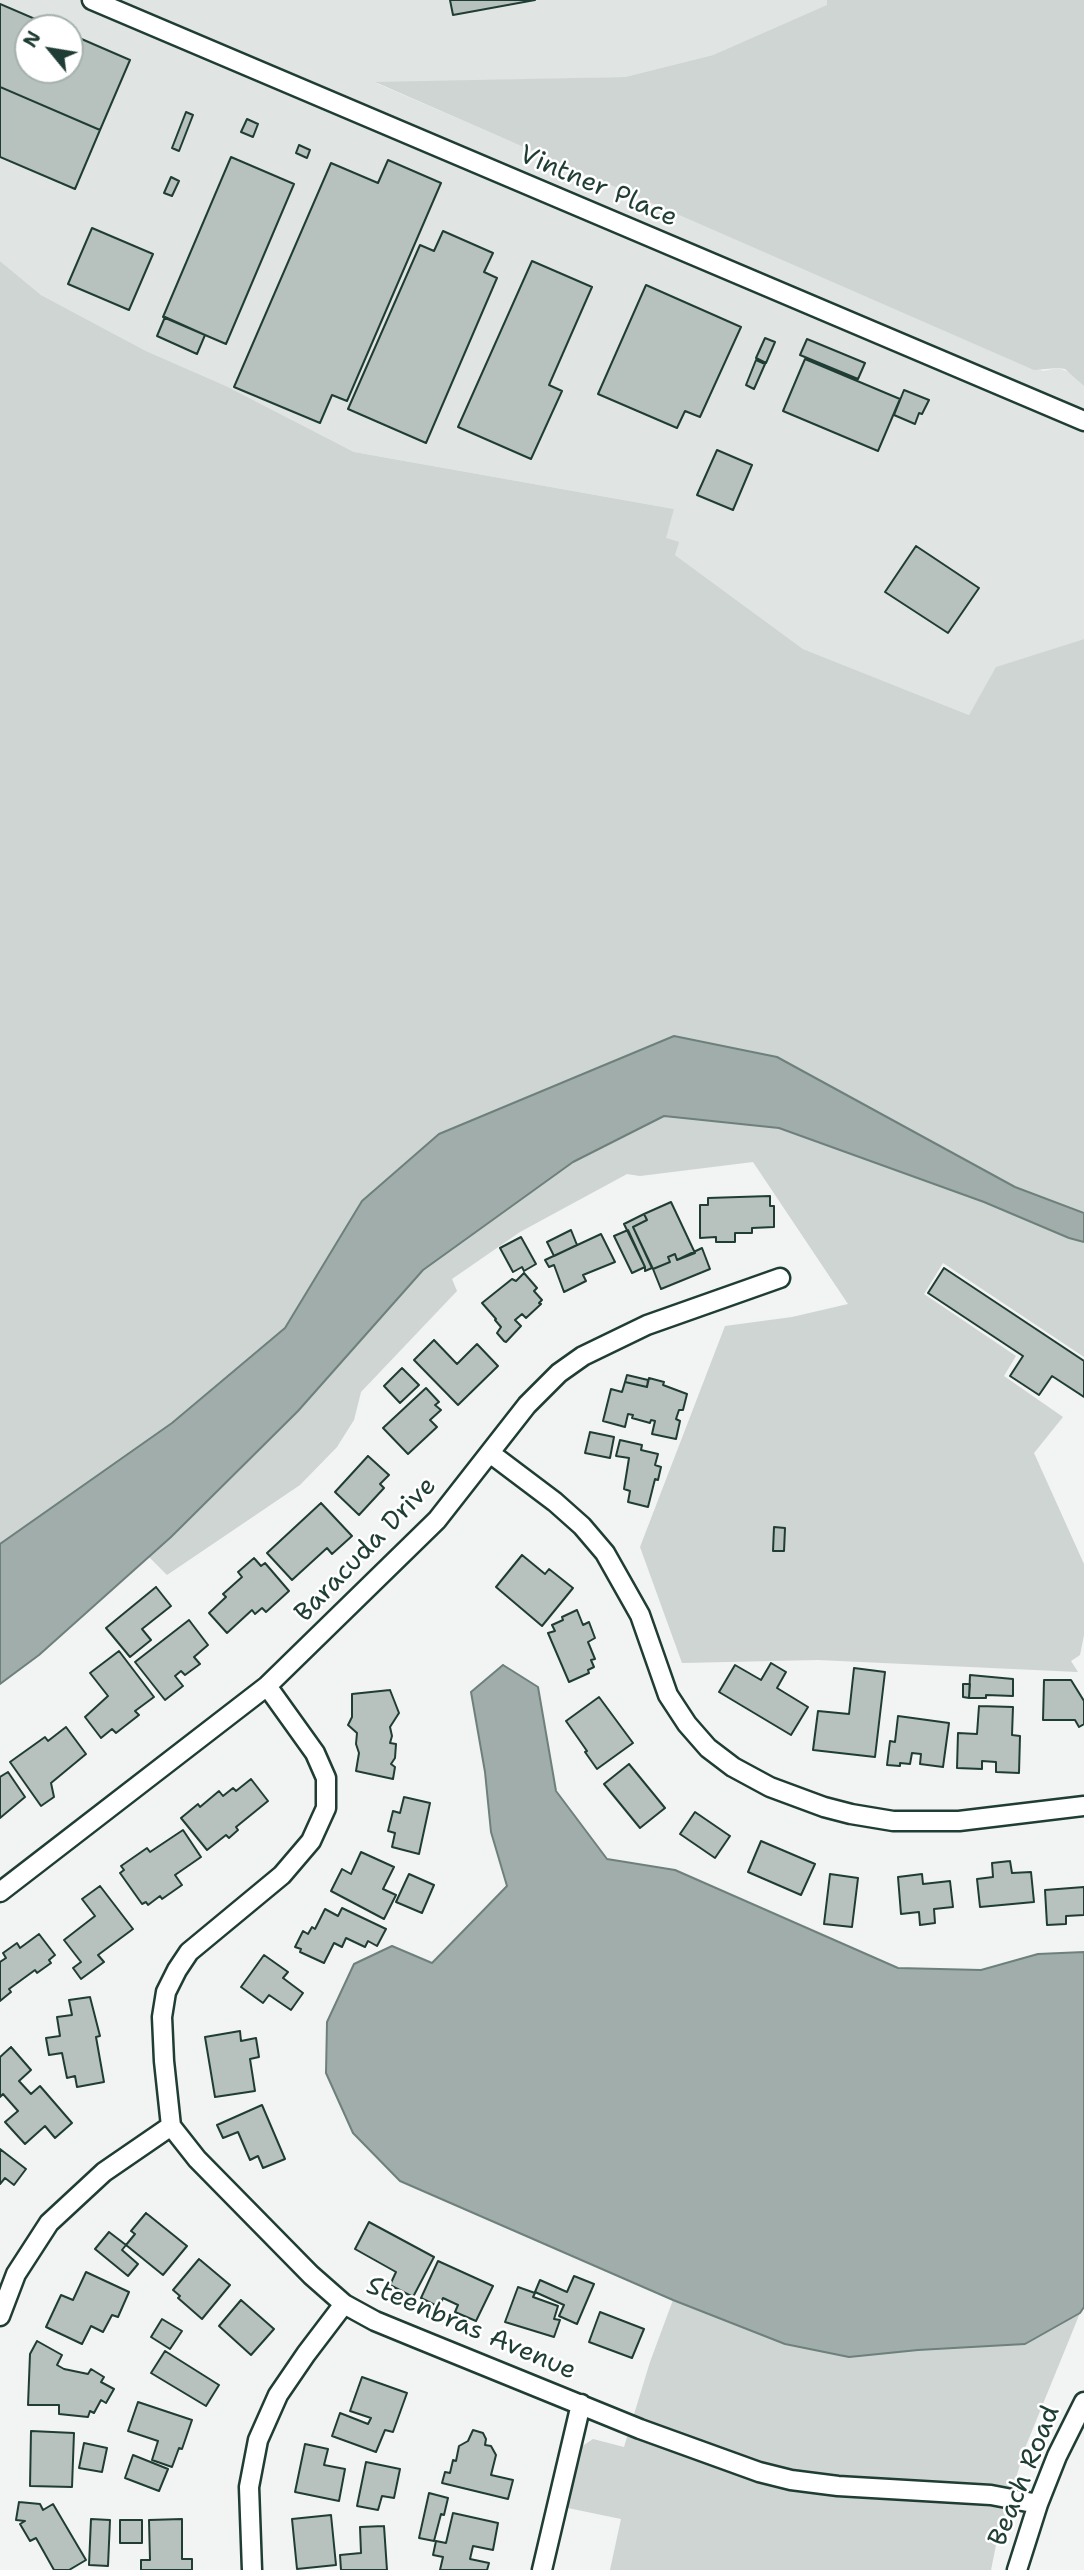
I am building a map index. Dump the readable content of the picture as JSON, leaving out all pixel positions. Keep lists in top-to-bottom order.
{
  "streets": {
    "street": [
      "Vintner Place",
      "Baracuda Drive",
      "Steenbras Avenue",
      "Beach Road"
    ]
  },
  "crossings": [
    ["Steenbras Avenue", "Beach Road"]
  ],
  "north": "top left"
}
